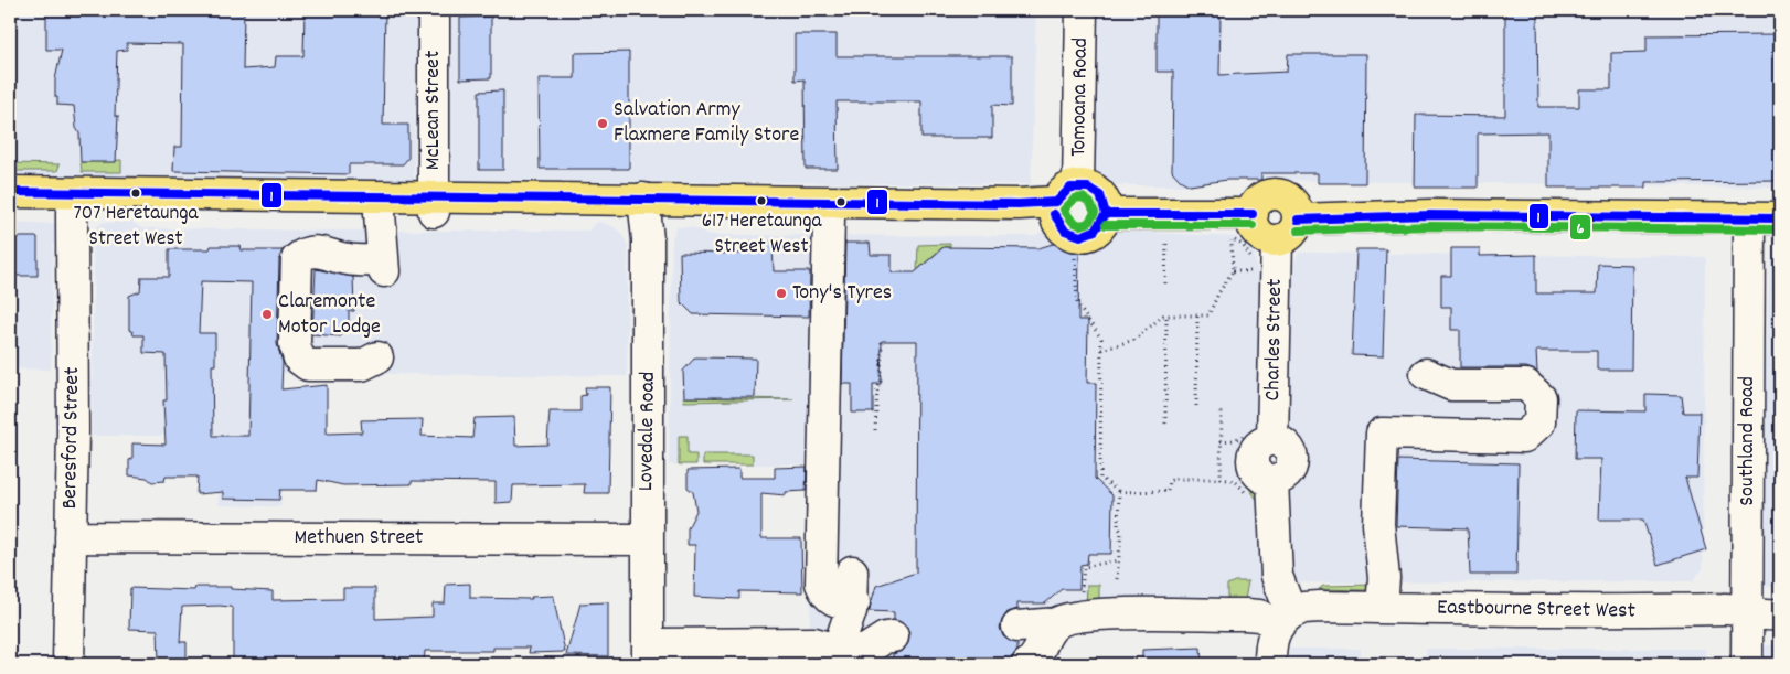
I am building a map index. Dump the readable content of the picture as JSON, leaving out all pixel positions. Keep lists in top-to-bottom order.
{
  "streets": {
    "street": [
      "Tomoana Road",
      "McLean Street",
      "Charles Street",
      "Lovedale Road",
      "Beresford Street",
      "Southland Road",
      "Methuen Street",
      "Eastbourne Street West"
    ]
  },
  "crossings": [
    ["Lovedale Road", "Methuen Street"],
    ["Beresford Street", "Methuen Street"],
    ["Southland Road", "Eastbourne Street West"]
  ],
  "places": [
    "Salvation Army Flaxmere Family Store",
    "707 Heretaunga Street West",
    "617 Heretaunga Street West",
    "Tony's Tyres",
    "Claremonte Motor Lodge"
  ],
  "lines": ["transit line 1", "transit line 6"]
}
